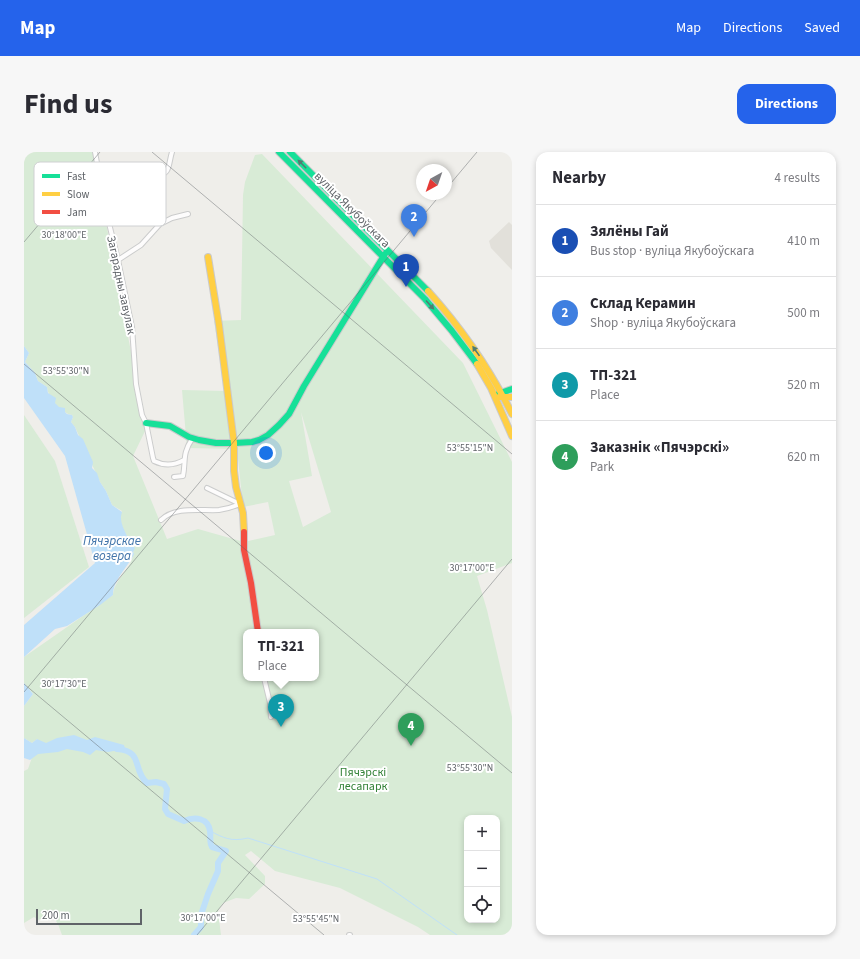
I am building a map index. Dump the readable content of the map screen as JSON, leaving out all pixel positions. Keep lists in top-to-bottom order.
{
  "streets": {
    "main road": ["вуліца Якубоўскага"],
    "street": ["Загарадны завулак"]
  },
  "water": ["Пячэрскае возера"],
  "parks": ["Пячэрскі лесапарк"],
  "legend": ["Fast", "Slow", "Jam"],
  "scale_bar": "200 m",
  "north": "bottom left",
  "page": {
    "header": "Map",
    "nav": ["Map", "Directions", "Saved"],
    "title": "Find us",
    "buttons": "Directions",
    "heading": ["Nearby", "4 results"],
    "pins": [
      "2",
      "1",
      "3",
      "4"
    ],
    "list": [
      {
        "mark": "1",
        "name": "Зялёны Гай",
        "note": "Bus stop · вуліца Якубоўскага",
        "value": "410 m"
      },
      {
        "mark": "2",
        "name": "Склад Керамин",
        "note": "Shop · вуліца Якубоўскага",
        "value": "500 m"
      },
      {
        "mark": "3",
        "name": "ТП-321",
        "note": "Place",
        "value": "520 m"
      },
      {
        "mark": "4",
        "name": "Заказнік «Пячэрскі»",
        "note": "Park",
        "value": "620 m"
      }
    ],
    "popup": ["ТП-321", "Place"],
    "map_buttons": ["+", "−"],
    "scale": "200 m"
  },
  "coordinates": [
    "30°18'00\"E",
    "53°55'30\"N",
    "53°55'15\"N",
    "30°17'00\"E",
    "30°17'30\"E",
    "53°55'45\"N"
  ]
}
